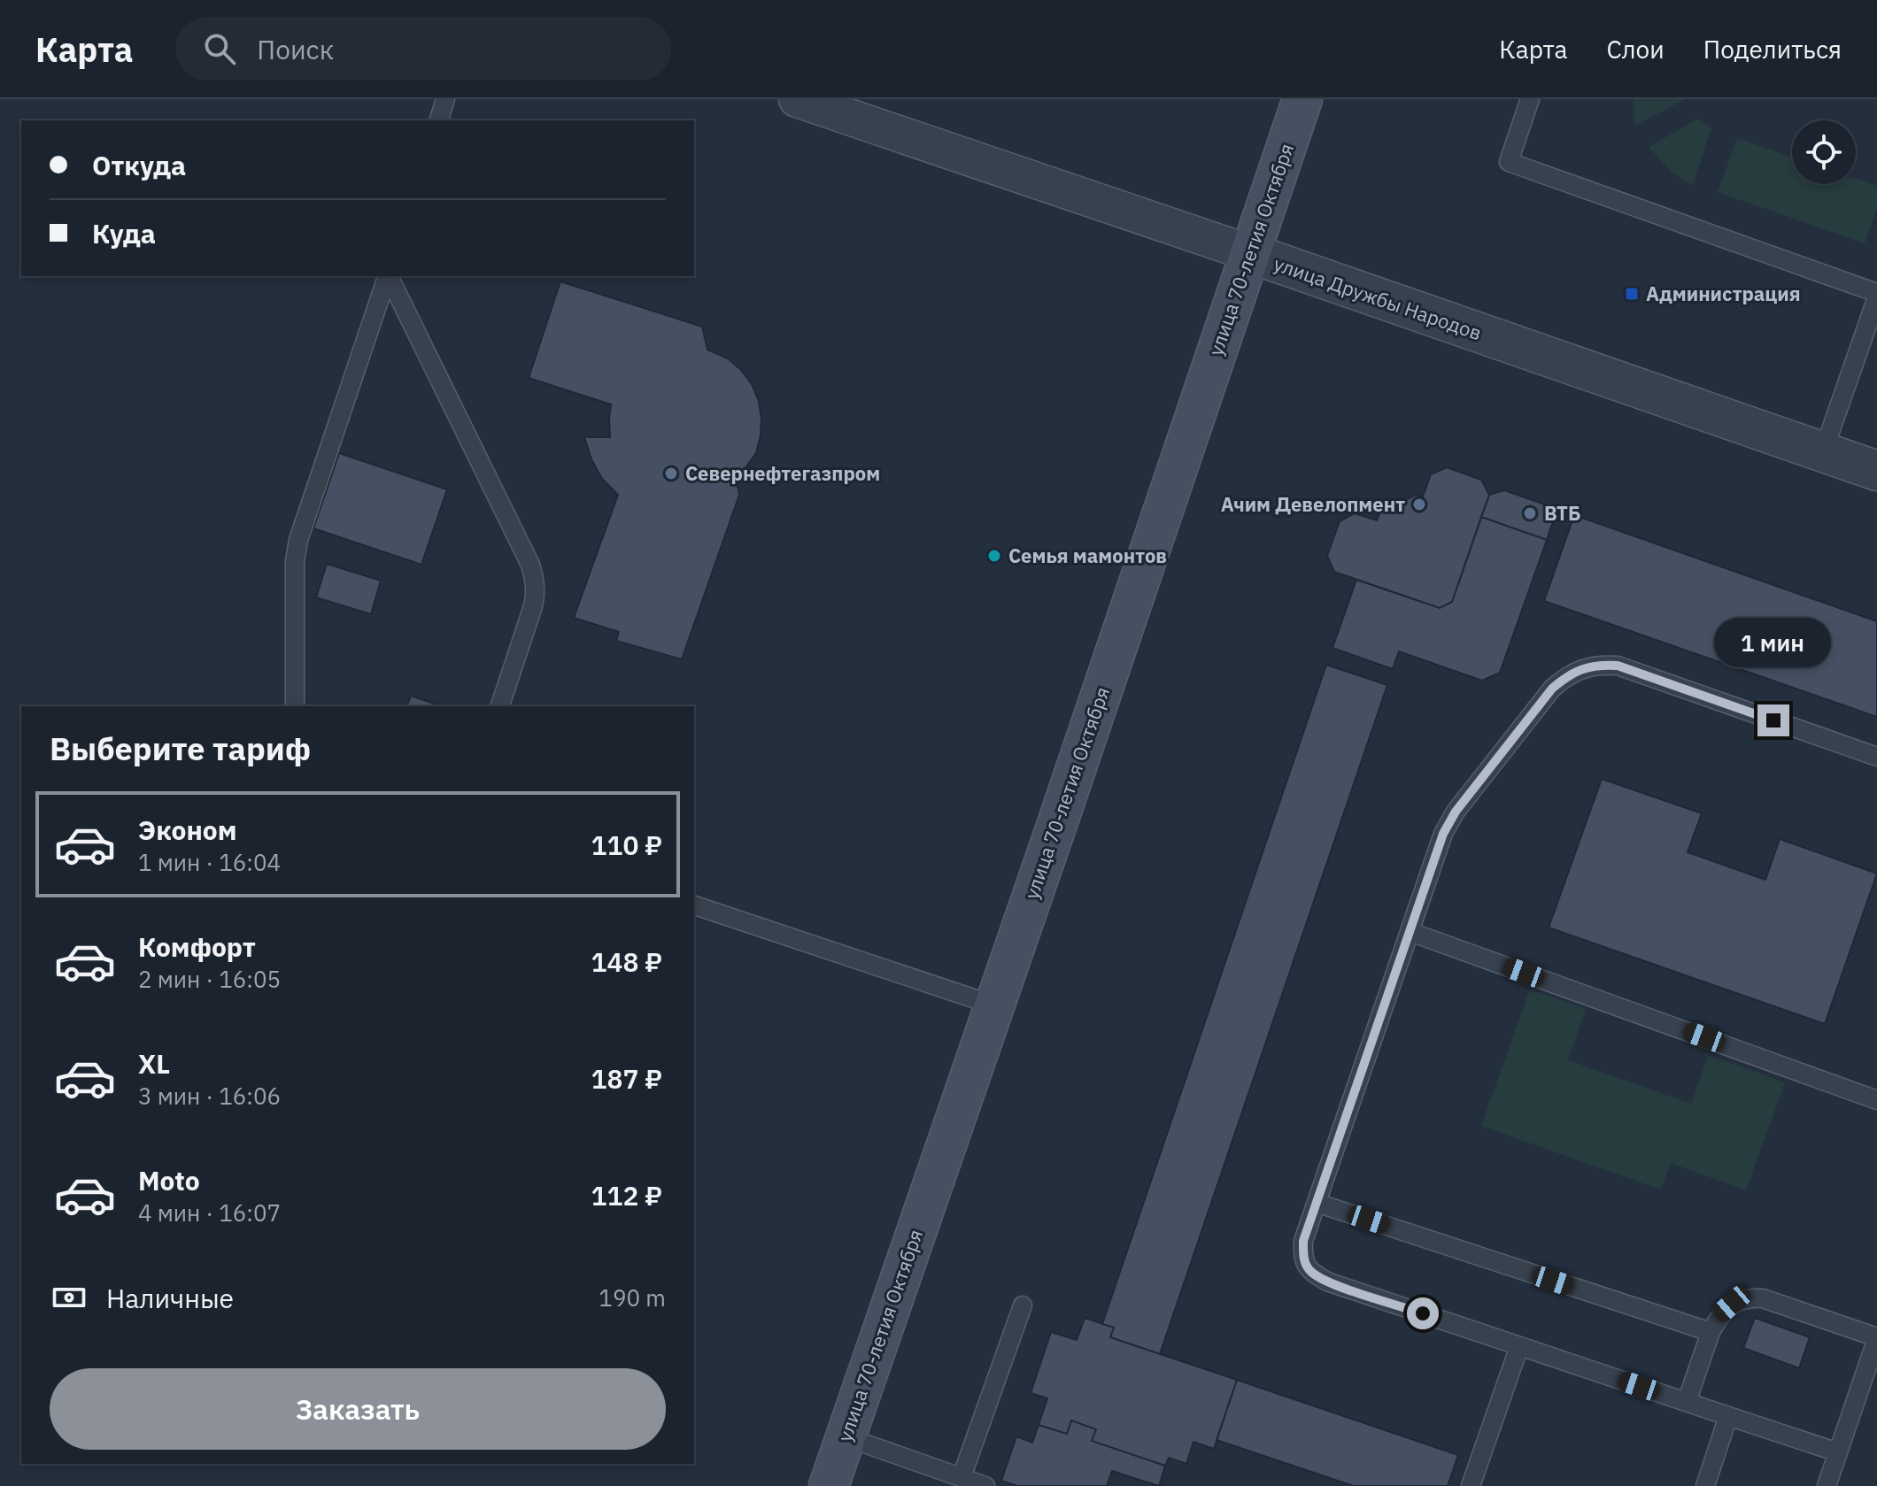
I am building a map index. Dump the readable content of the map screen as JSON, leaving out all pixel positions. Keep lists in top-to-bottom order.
{
  "streets": {
    "main road": ["улица 70-летия Октября"],
    "street": ["улица Дружбы Народов"]
  },
  "crossings": [
    ["улица 70-летия Октября", "улица Дружбы Народов"]
  ],
  "places": {
    "transit": ["Администрация"],
    "other": [
      "Севернефтегазпром",
      "Ачим Девелопмент",
      "ВТБ",
      "Семья мамонтов"
    ]
  },
  "page": {
    "header": "Карта",
    "search": "Поиск",
    "nav": ["Карта", "Слои", "Поделиться"],
    "banner": ["Откуда", "Куда"],
    "bubble": "1 мин",
    "heading": "Выберите тариф",
    "list": [
      {
        "name": "Эконом",
        "note": "1 мин · 16:04",
        "value": "110 ₽"
      },
      {
        "name": "Комфорт",
        "note": "2 мин · 16:05",
        "value": "148 ₽"
      },
      {
        "name": "XL",
        "note": "3 мин · 16:06",
        "value": "187 ₽"
      },
      {
        "name": "Moto",
        "note": "4 мин · 16:07",
        "value": "112 ₽"
      }
    ],
    "pay": ["Наличные", "190 m"],
    "buttons": "Заказать"
  }
}
